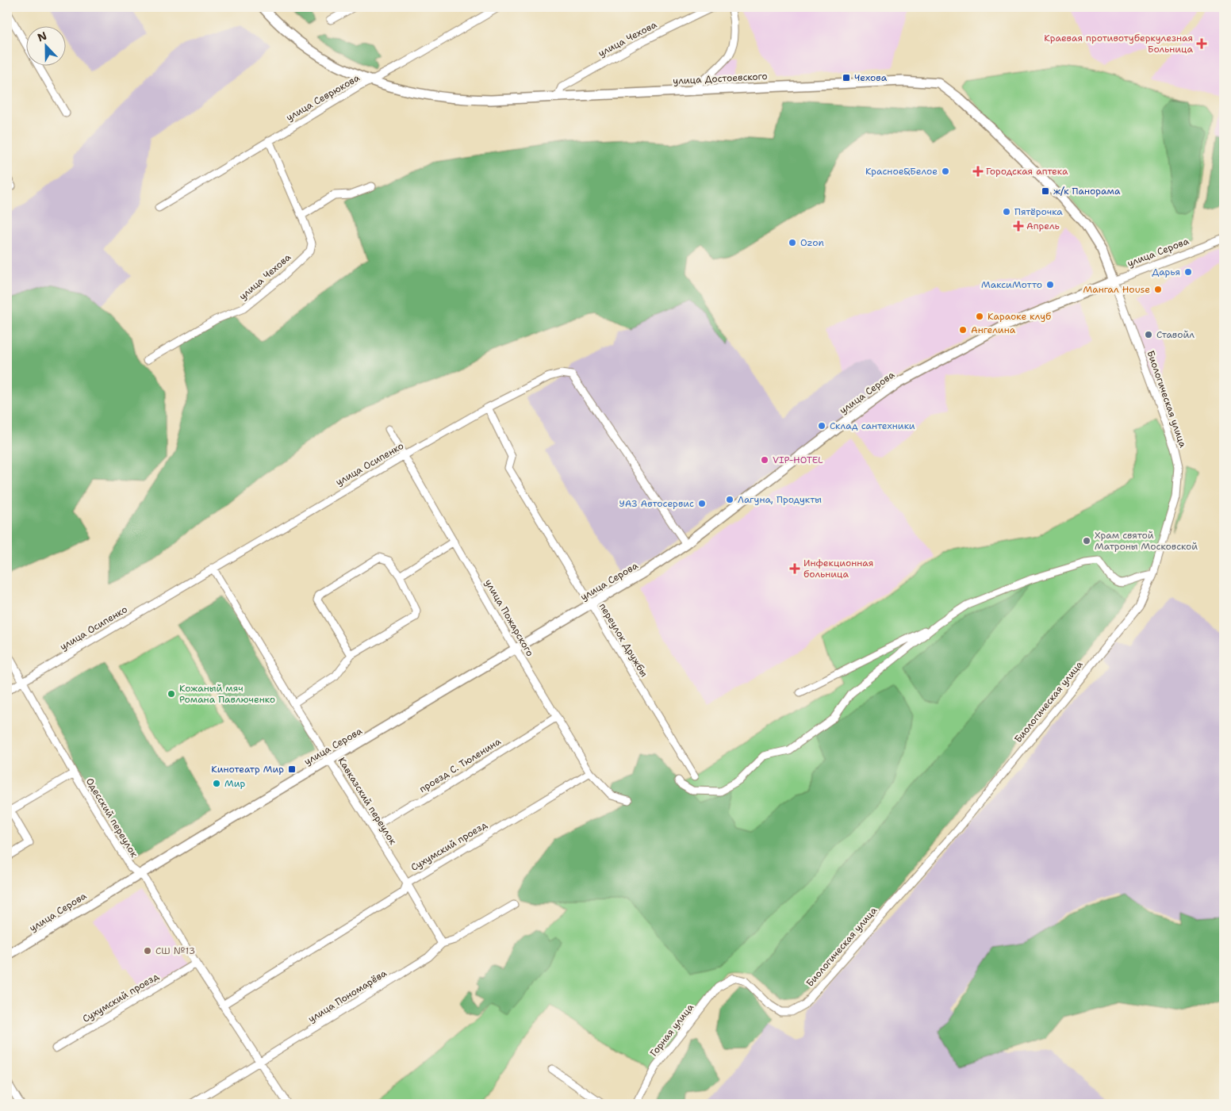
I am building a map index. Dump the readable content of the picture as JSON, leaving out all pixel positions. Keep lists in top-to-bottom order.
{
  "streets": {
    "main road": ["улица Достоевского", "улица Серова"],
    "street": [
      "улица Чехова",
      "улица Севрюкова",
      "Биологическая улица",
      "улица Осипенко",
      "улица Пожарского",
      "переулок Дружбы",
      "проезд С. Тюленина",
      "Кавказский переулок",
      "Одесский переулок",
      "Сухумский проезд",
      "улица Пономарёва",
      "Горная улица"
    ]
  },
  "crossings": [
    ["улица Чехова", "улица Достоевского"],
    ["улица Достоевского", "улица Севрюкова"],
    ["улица Достоевского", "улица Серова"],
    ["улица Достоевского", "Биологическая улица"],
    ["улица Серова", "Биологическая улица"],
    ["улица Серова", "улица Осипенко"],
    ["улица Серова", "улица Пожарского"],
    ["улица Серова", "переулок Дружбы"],
    ["улица Серова", "Кавказский переулок"],
    ["улица Серова", "Одесский переулок"],
    ["Биологическая улица", "Горная улица"],
    ["улица Осипенко", "улица Пожарского"],
    ["улица Осипенко", "переулок Дружбы"],
    ["улица Осипенко", "Кавказский переулок"],
    ["улица Осипенко", "Одесский переулок"],
    ["улица Пожарского", "проезд С. Тюленина"],
    ["улица Пожарского", "Сухумский проезд"],
    ["проезд С. Тюленина", "Кавказский переулок"],
    ["Кавказский переулок", "Сухумский проезд"],
    ["Кавказский переулок", "улица Пономарёва"],
    ["Одесский переулок", "Сухумский проезд"],
    ["Одесский переулок", "улица Пономарёва"]
  ],
  "places": {
    "health": [
      "Краевая противотуберкулезная Больница",
      "Городская аптека",
      "Апрель",
      "Инфекционная больница"
    ],
    "transit": ["Чехова", "ж/к Панорама", "Кинотеатр Мир"],
    "other": [
      "Красное&Белое",
      "Пятёрочка",
      "Ozon",
      "Дарья",
      "МаксиМотто",
      "Мангал House",
      "Караоке клуб",
      "Ангелина",
      "Ставойл",
      "Склад сантехники",
      "VIP-HOTEL",
      "Лагуна, Продукты",
      "УАЗ Автосервис",
      "Храм святой Матроны Московской",
      "Кожаный мяч Романа Павлюченко",
      "Мир",
      "СШ №13"
    ]
  },
  "north": "top"
}
